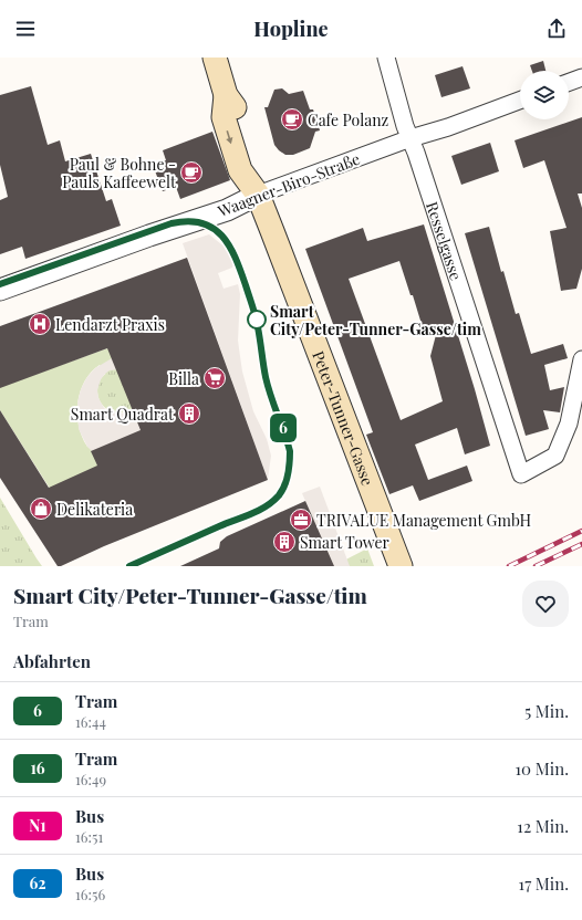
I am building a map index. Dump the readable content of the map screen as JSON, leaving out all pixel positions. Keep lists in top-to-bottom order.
{
  "streets": {
    "main road": ["Peter-Tunner-Gasse"],
    "street": ["Waagner-Biro-Straße", "Resselgasse"]
  },
  "crossings": [
    ["Waagner-Biro-Straße", "Resselgasse"],
    ["Waagner-Biro-Straße", "Peter-Tunner-Gasse"]
  ],
  "places": {
    "cafe": ["Cafe Polanz", "Paul & Bohne - Pauls Kaffeewelt"],
    "other": ["Smart City/Peter-Tunner-Gasse/tim"],
    "hospital": ["Lendarzt Praxis"],
    "supermarket": ["Billa"],
    "building": ["Smart Quadrat", "Smart Tower"],
    "shop": ["Delikateria"],
    "office": ["TRIVALUE Management GmbH"]
  },
  "lines": ["tram line 6"],
  "page": {
    "header": "Hopline",
    "on_map": "6",
    "heading": [
      ["Smart City/Peter-Tunner-Gasse/tim", "Tram"],
      "Abfahrten"
    ],
    "list": [
      {
        "mark": "6",
        "name": "Tram",
        "note": "16:44",
        "value": "5 Min."
      },
      {
        "mark": "16",
        "name": "Tram",
        "note": "16:49",
        "value": "10 Min."
      },
      {
        "mark": "N1",
        "name": "Bus",
        "note": "16:51",
        "value": "12 Min."
      },
      {
        "mark": "62",
        "name": "Bus",
        "note": "16:56",
        "value": "17 Min."
      }
    ]
  }
}
